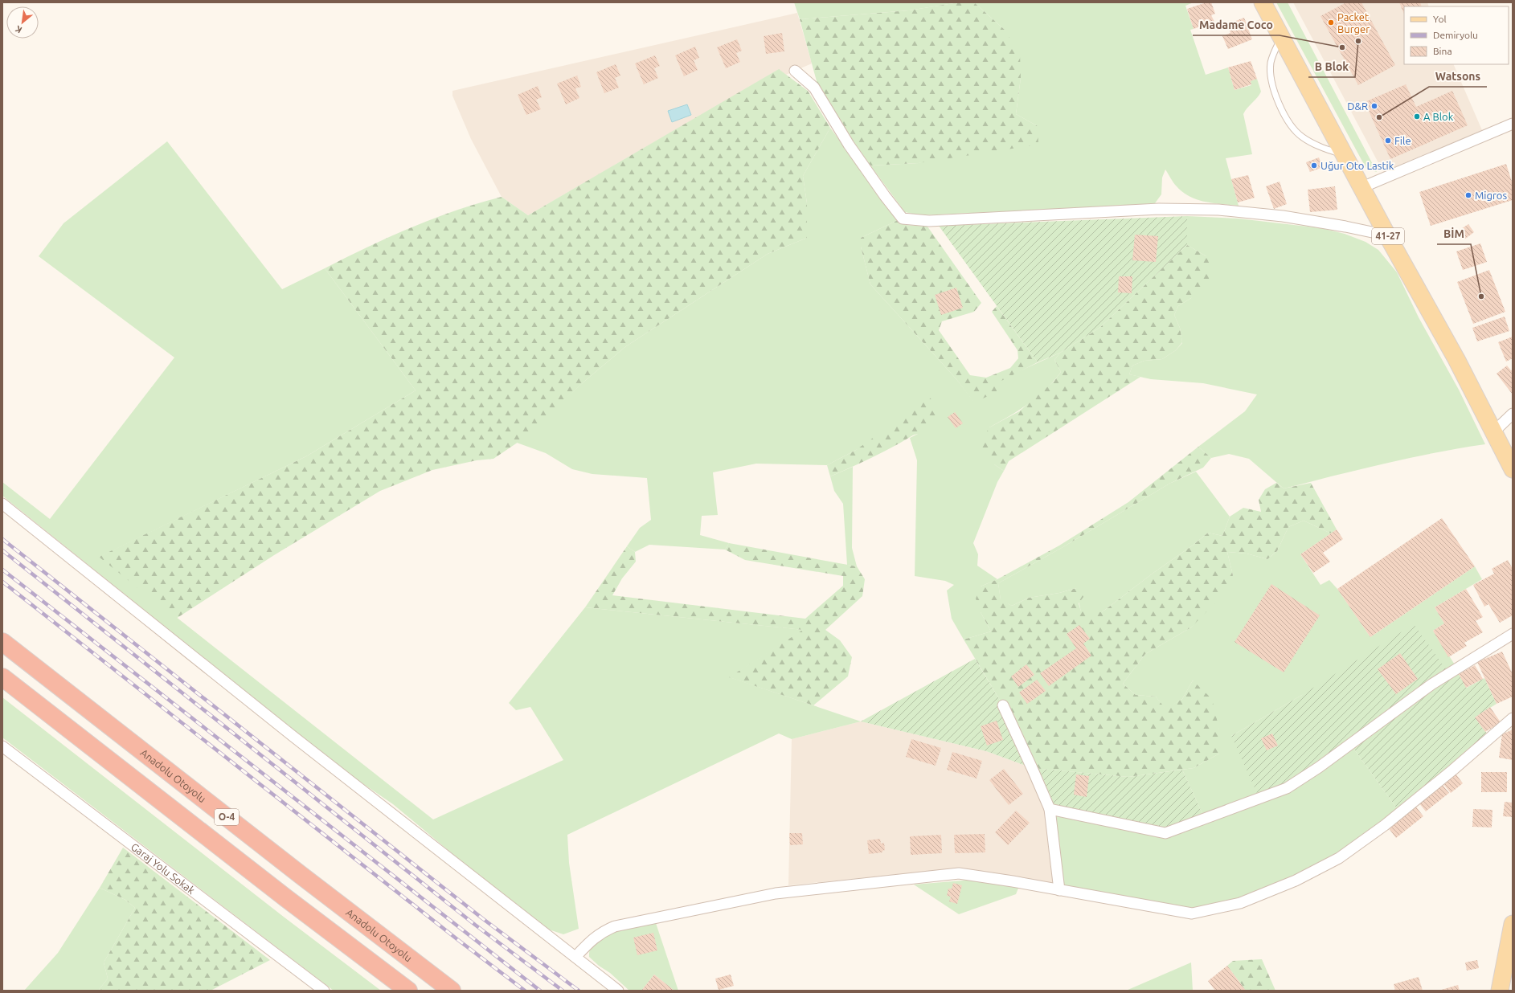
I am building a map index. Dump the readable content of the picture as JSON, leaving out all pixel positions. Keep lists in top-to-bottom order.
{
  "streets": {
    "highway": ["Anadolu Otoyolu", "O-4"],
    "main road": ["41-27"],
    "street": ["Garaj Yolu Sokak"]
  },
  "places": [
    "Packet Burger",
    "B Blok",
    "Madame Coco",
    "D&R",
    "A Blok",
    "Watsons",
    "File",
    "Uğur Oto Lastik",
    "Migros",
    "BİM"
  ],
  "legend": ["Yol", "Demiryolu", "Bina"],
  "north": "bottom left"
}
